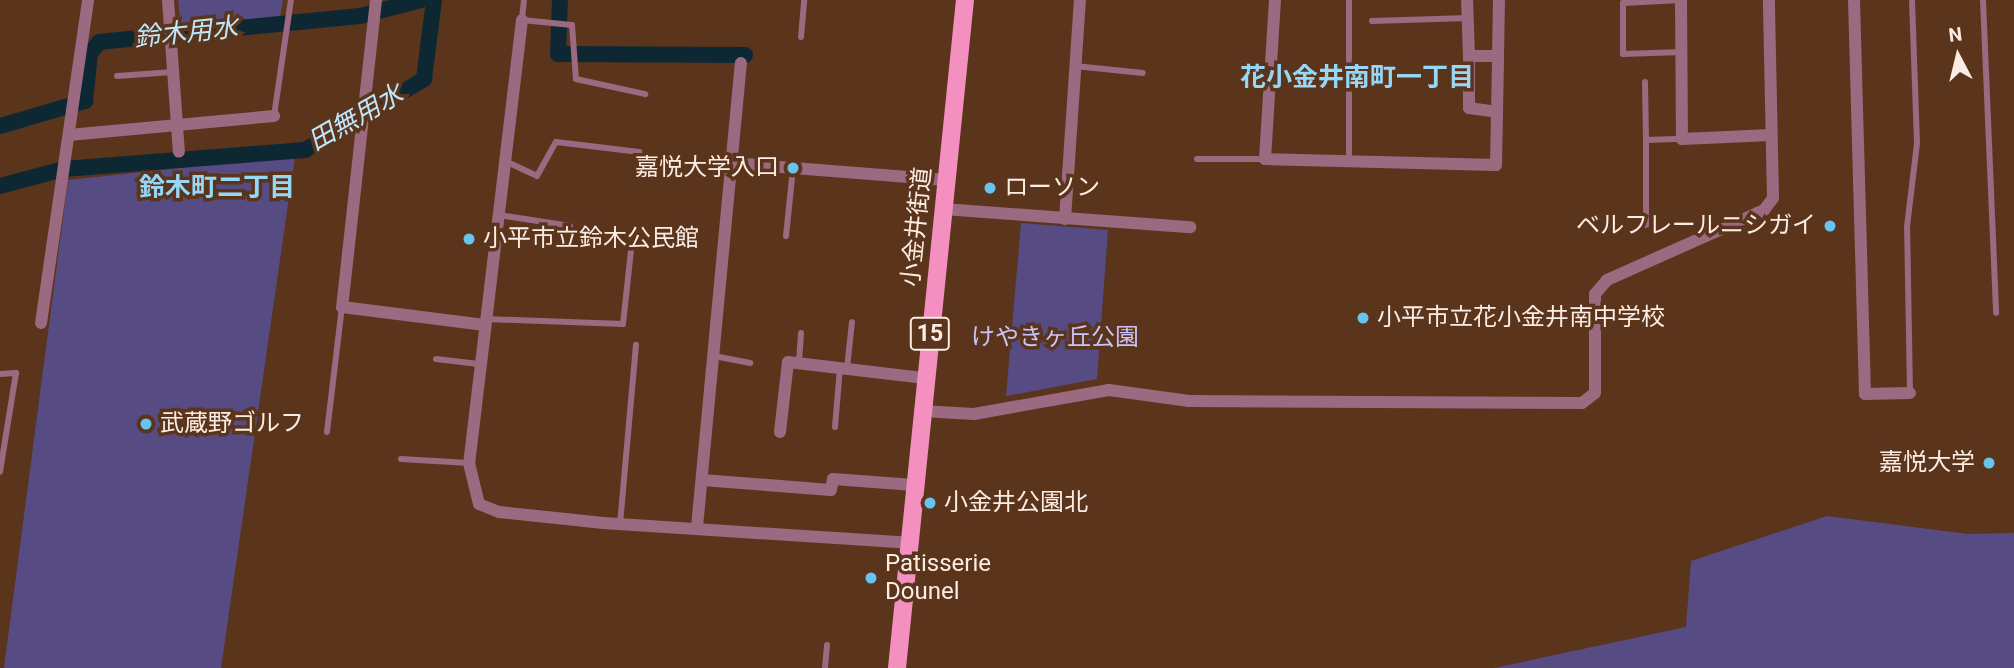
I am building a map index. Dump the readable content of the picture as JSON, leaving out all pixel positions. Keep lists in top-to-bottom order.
{
  "streets": {
    "main road": ["小金井街道", "15"]
  },
  "districts": ["花小金井南町一丁目", "鈴木町二丁目"],
  "water": ["鈴木用水", "田無用水"],
  "parks": ["けやきヶ丘公園"],
  "places": [
    "嘉悦大学入口",
    "ローソン",
    "ベルフレールニシガイ",
    "小平市立鈴木公民館",
    "小平市立花小金井南中学校",
    "武蔵野ゴルフ",
    "嘉悦大学",
    "小金井公園北",
    "Patisserie Dounel"
  ],
  "north": "top"
}
